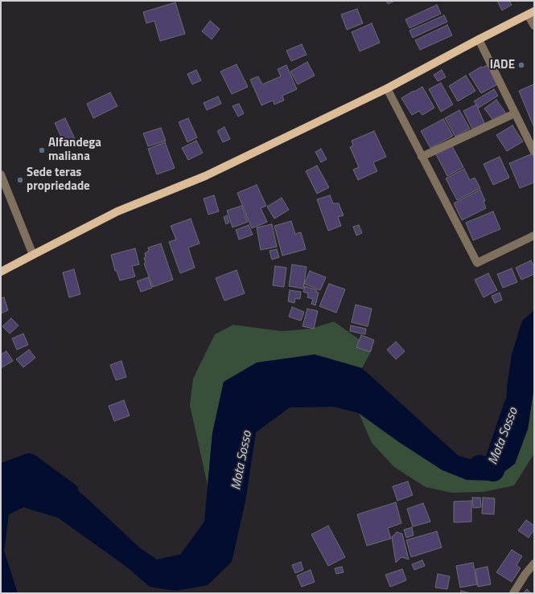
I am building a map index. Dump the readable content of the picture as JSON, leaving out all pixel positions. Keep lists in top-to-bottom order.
{
  "water": ["Mota Sosso"],
  "places": ["IADE", "Alfandega maliana", "Sede teras propriedade"]
}
